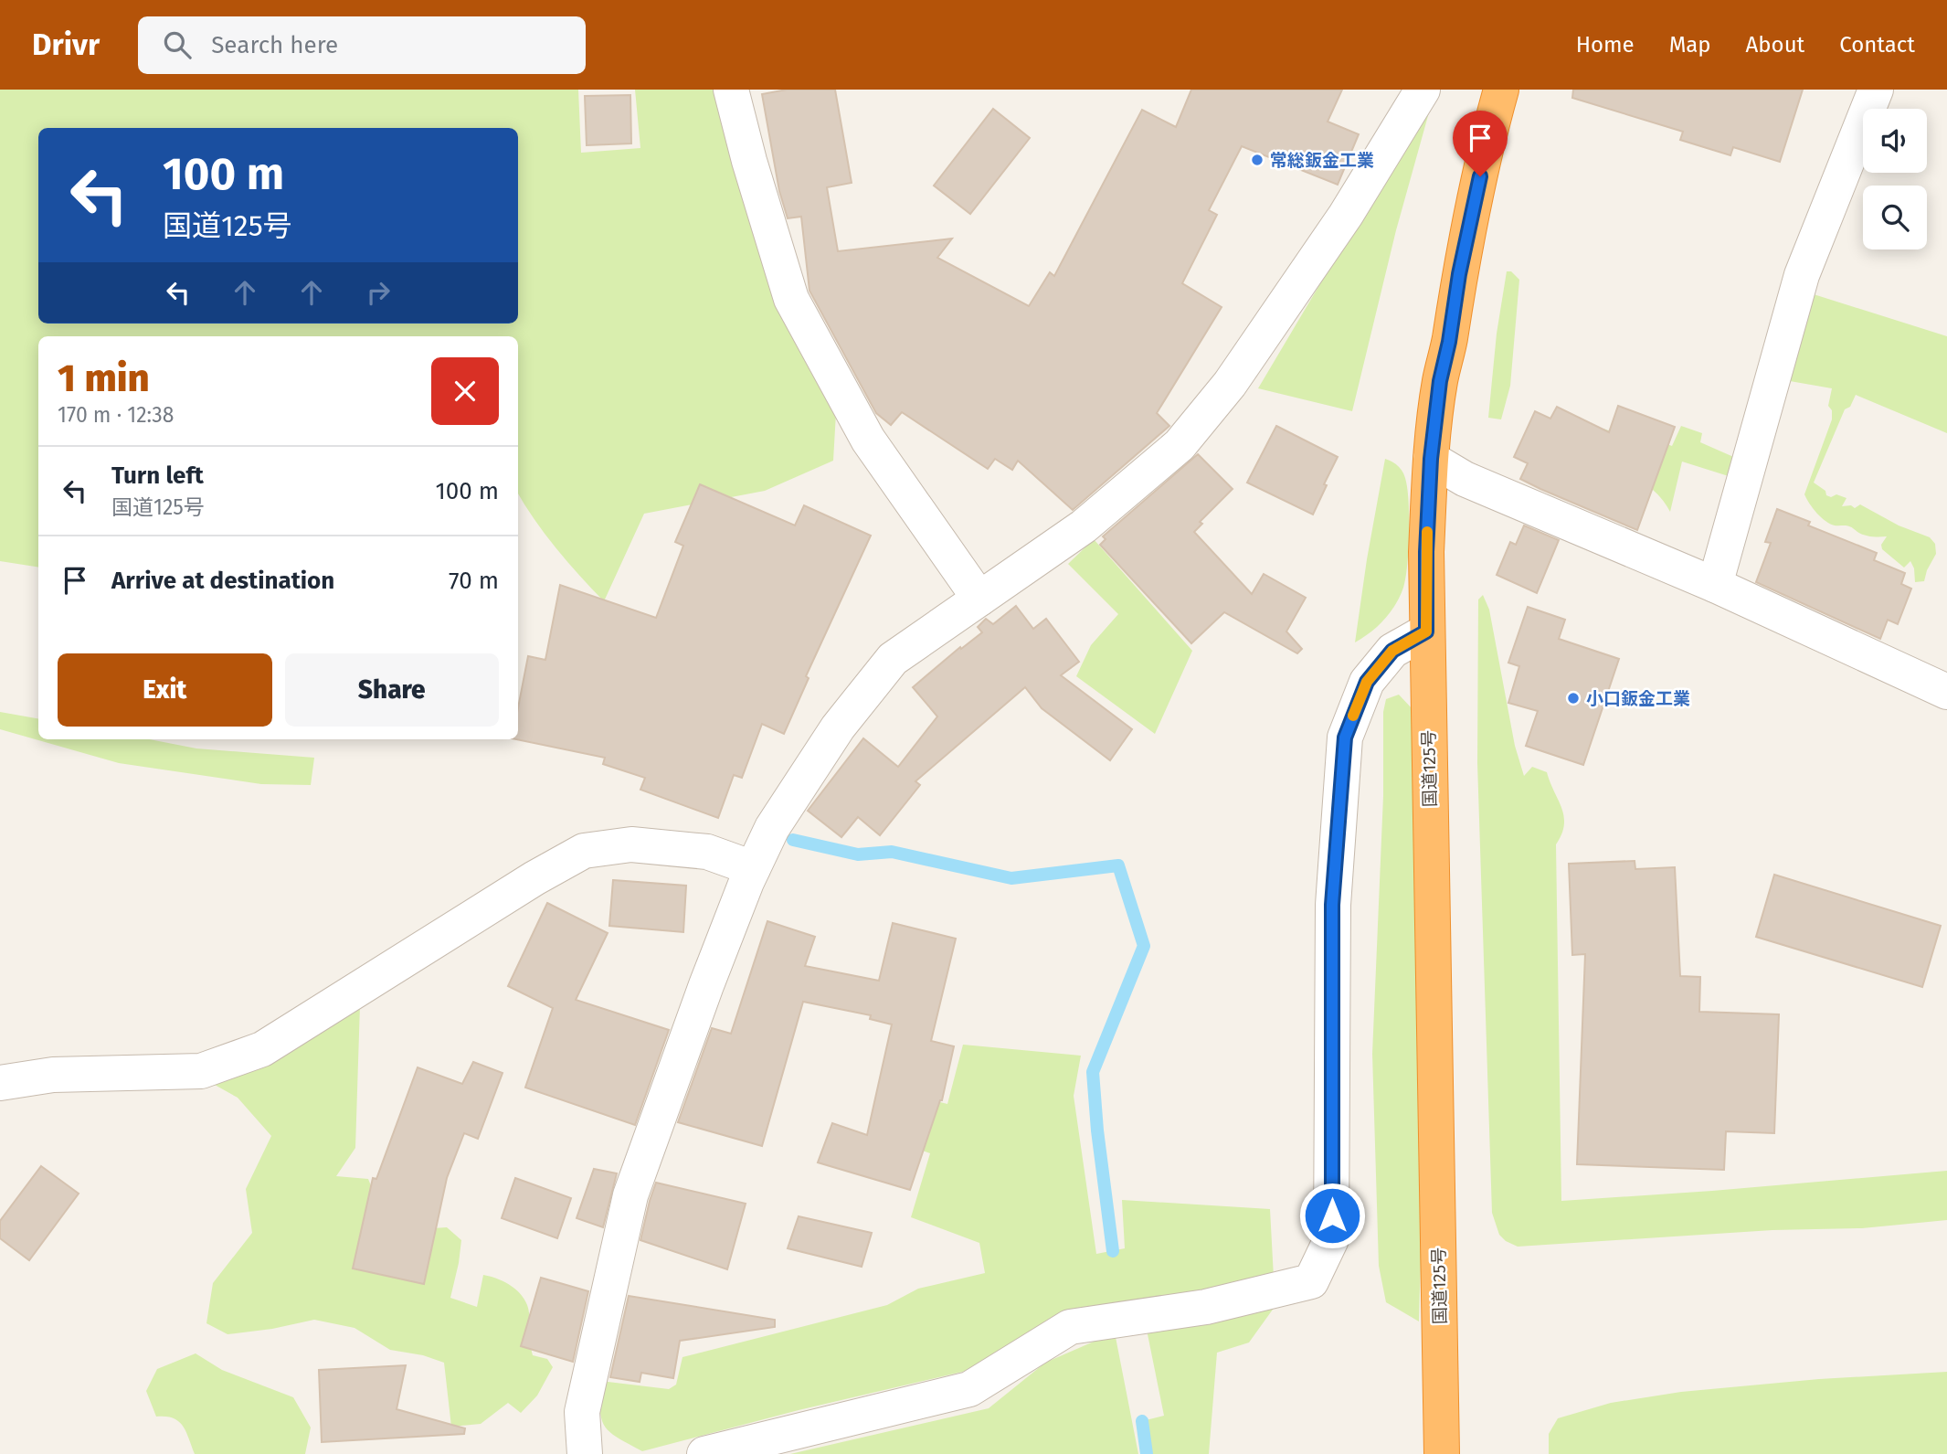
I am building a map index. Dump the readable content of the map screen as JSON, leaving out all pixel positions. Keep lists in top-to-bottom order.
{
  "streets": {
    "highway": ["国道125号"]
  },
  "places": ["常総鈑金工業", "小口鈑金工業"],
  "page": {
    "header": "Drivr",
    "search": "Search here",
    "nav": [
      "Home",
      "Map",
      "About",
      "Contact"
    ],
    "turn": ["100 m", "国道125号"],
    "heading": ["1 min", "170 m · 12:38"],
    "list": [
      {
        "name": "Turn left",
        "note": "国道125号",
        "value": "100 m"
      },
      {
        "name": "Arrive at destination",
        "value": "70 m"
      }
    ],
    "buttons": ["Exit", "Share"]
  }
}
